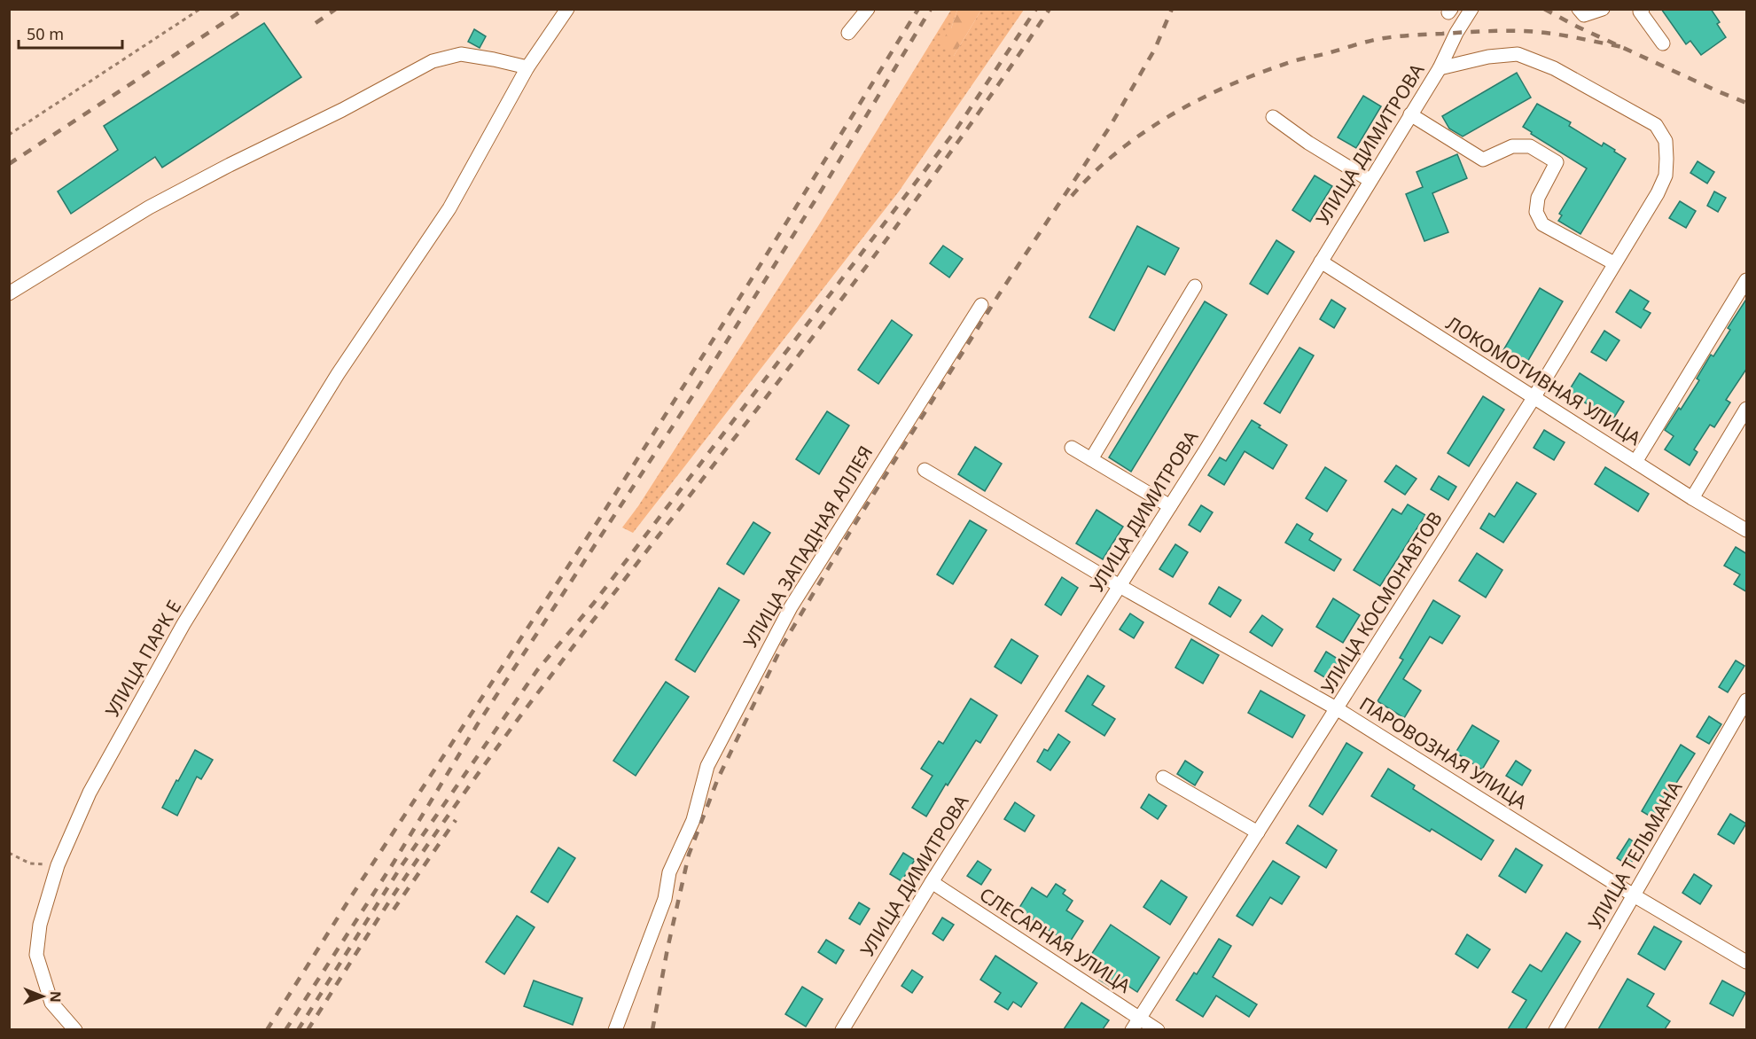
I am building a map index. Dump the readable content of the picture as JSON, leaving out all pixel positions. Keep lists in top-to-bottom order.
{
  "streets": {
    "street": [
      "УЛИЦА ДИМИТРОВА",
      "ЛОКОМОТИВНАЯ УЛИЦА",
      "УЛИЦА ЗАПАДНАЯ АЛЛЕЯ",
      "УЛИЦА КОСМОНАВТОВ",
      "УЛИЦА ПАРК Е",
      "ПАРОВОЗНАЯ УЛИЦА",
      "УЛИЦА ТЕЛЬМАНА",
      "СЛЕСАРНАЯ УЛИЦА"
    ]
  },
  "crossings": [
    ["УЛИЦА ДИМИТРОВА", "ЛОКОМОТИВНАЯ УЛИЦА"],
    ["УЛИЦА ДИМИТРОВА", "УЛИЦА КОСМОНАВТОВ"],
    ["УЛИЦА ДИМИТРОВА", "ПАРОВОЗНАЯ УЛИЦА"],
    ["УЛИЦА ДИМИТРОВА", "СЛЕСАРНАЯ УЛИЦА"],
    ["ЛОКОМОТИВНАЯ УЛИЦА", "УЛИЦА КОСМОНАВТОВ"],
    ["УЛИЦА КОСМОНАВТОВ", "ПАРОВОЗНАЯ УЛИЦА"],
    ["УЛИЦА КОСМОНАВТОВ", "СЛЕСАРНАЯ УЛИЦА"],
    ["ПАРОВОЗНАЯ УЛИЦА", "УЛИЦА ТЕЛЬМАНА"]
  ],
  "scale_bar": "50 m",
  "north": "right"
}
